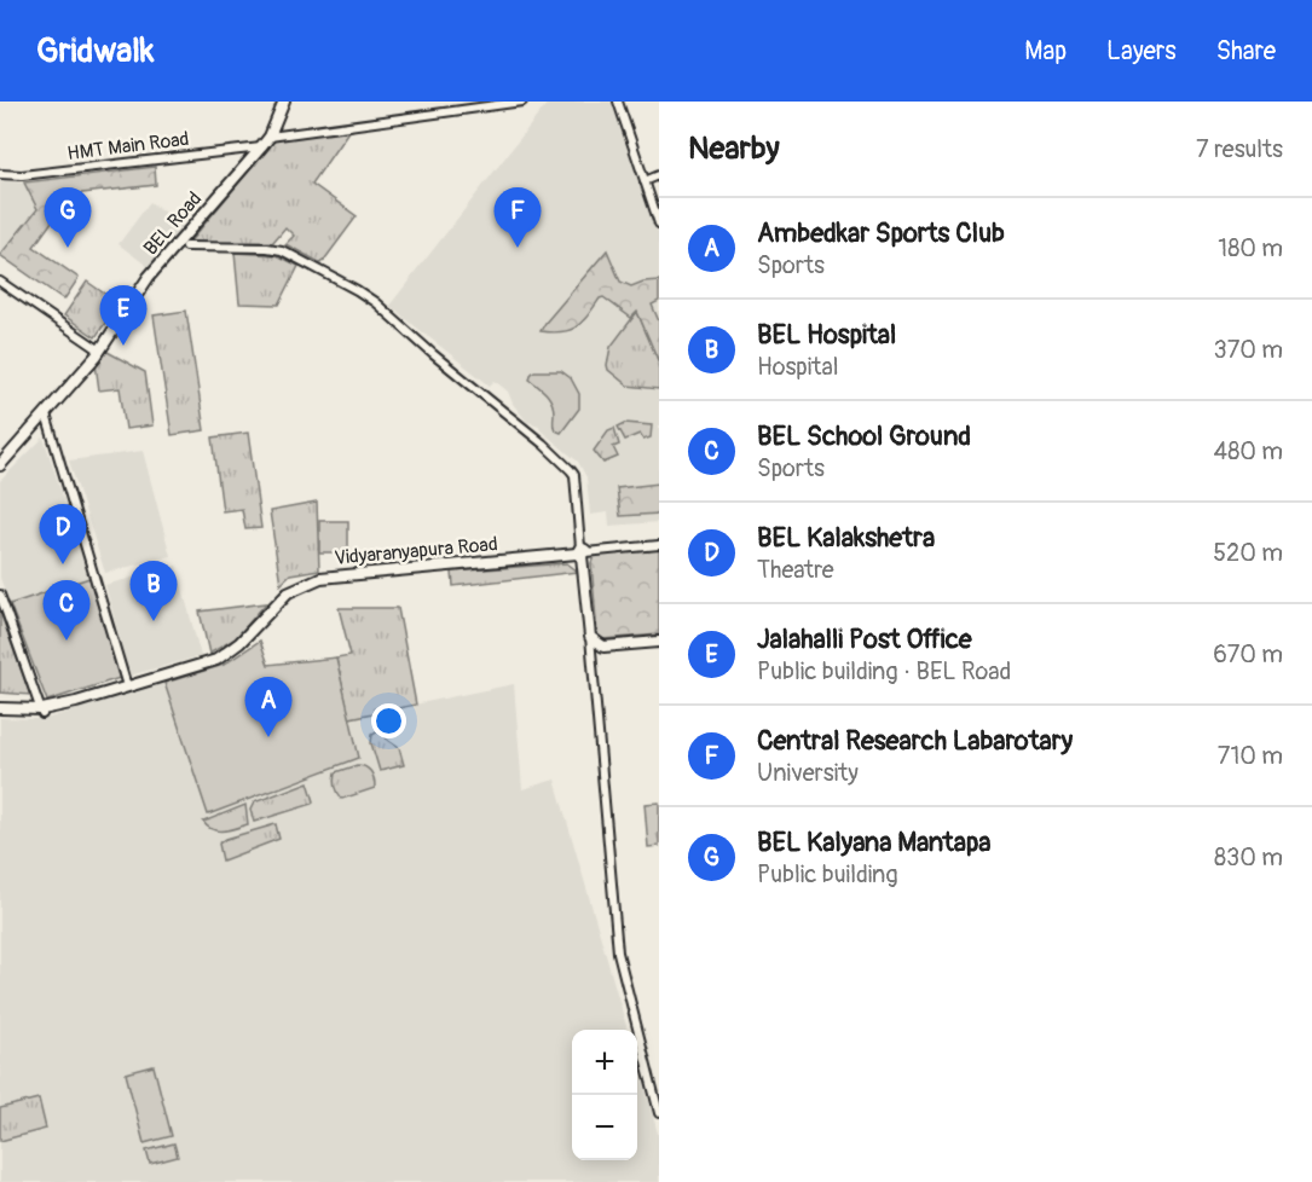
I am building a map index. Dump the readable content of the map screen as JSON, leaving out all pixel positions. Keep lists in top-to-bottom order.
{
  "streets": {
    "main road": ["BEL Road", "Vidyaranyapura Road"],
    "street": ["HMT Main Road"]
  },
  "crossings": [
    ["HMT Main Road", "BEL Road"]
  ],
  "page": {
    "header": "Gridwalk",
    "nav": ["Map", "Layers", "Share"],
    "heading": ["Nearby", "7 results"],
    "pins": [
      "F",
      "G",
      "E",
      "D",
      "B",
      "C",
      "A"
    ],
    "list": [
      {
        "mark": "A",
        "name": "Ambedkar Sports Club",
        "note": "Sports",
        "value": "180 m"
      },
      {
        "mark": "B",
        "name": "BEL Hospital",
        "note": "Hospital",
        "value": "370 m"
      },
      {
        "mark": "C",
        "name": "BEL School Ground",
        "note": "Sports",
        "value": "480 m"
      },
      {
        "mark": "D",
        "name": "BEL Kalakshetra",
        "note": "Theatre",
        "value": "520 m"
      },
      {
        "mark": "E",
        "name": "Jalahalli Post Office",
        "note": "Public building · BEL Road",
        "value": "670 m"
      },
      {
        "mark": "F",
        "name": "Central Research Labarotary",
        "note": "University",
        "value": "710 m"
      },
      {
        "mark": "G",
        "name": "BEL Kalyana Mantapa",
        "note": "Public building",
        "value": "830 m"
      }
    ],
    "map_buttons": ["+", "−"]
  }
}
